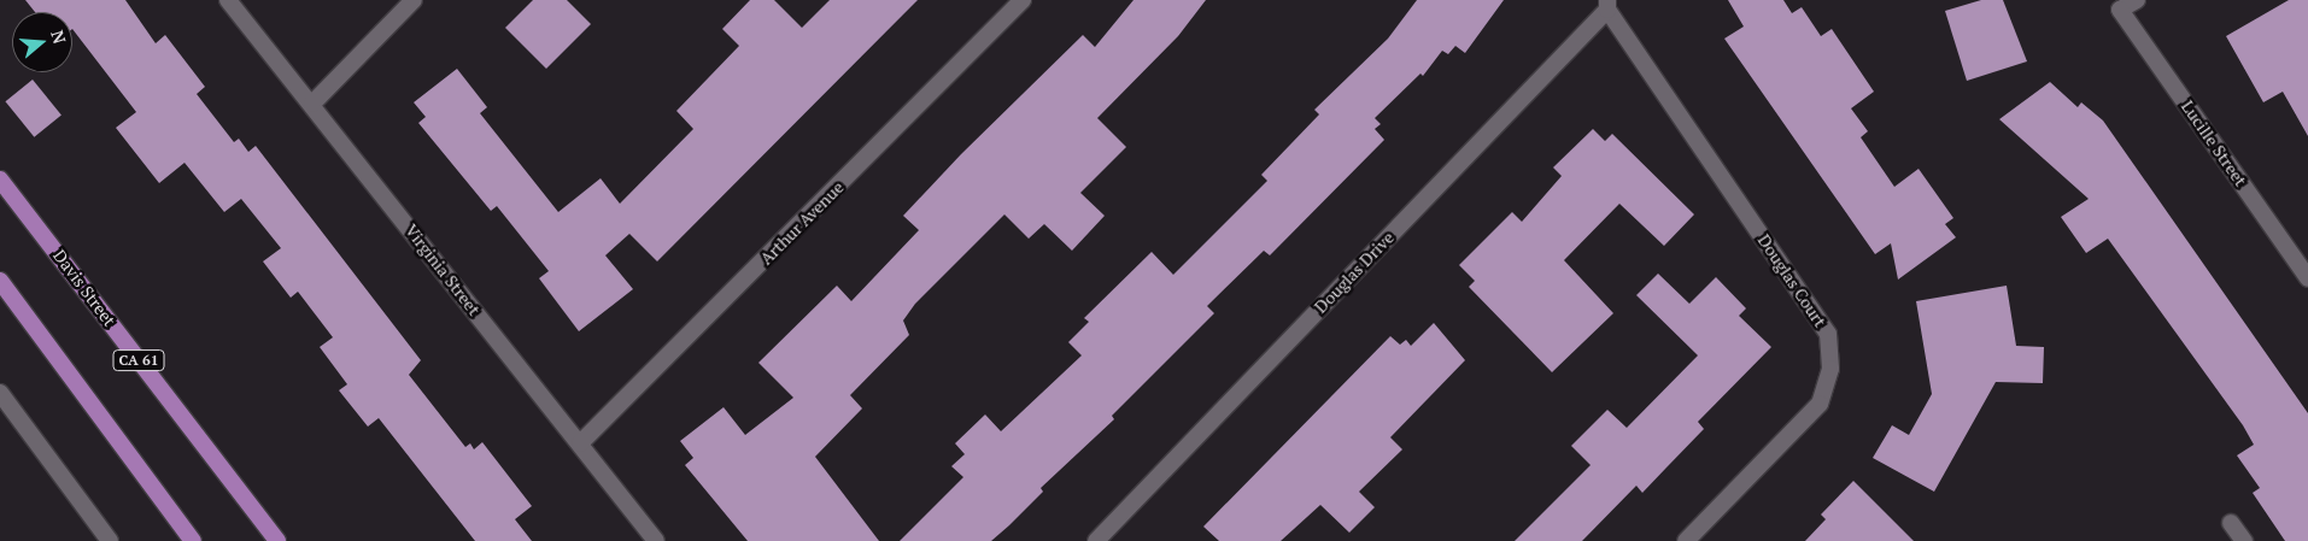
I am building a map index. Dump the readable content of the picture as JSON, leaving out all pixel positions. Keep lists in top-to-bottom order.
{
  "streets": {
    "main road": ["Davis Street", "CA 61"],
    "street": [
      "Lucille Street",
      "Arthur Avenue",
      "Virginia Street",
      "Douglas Drive",
      "Douglas Court"
    ]
  },
  "crossings": [
    ["Arthur Avenue", "Virginia Street"],
    ["Douglas Drive", "Douglas Court"]
  ],
  "north": "right"
}
